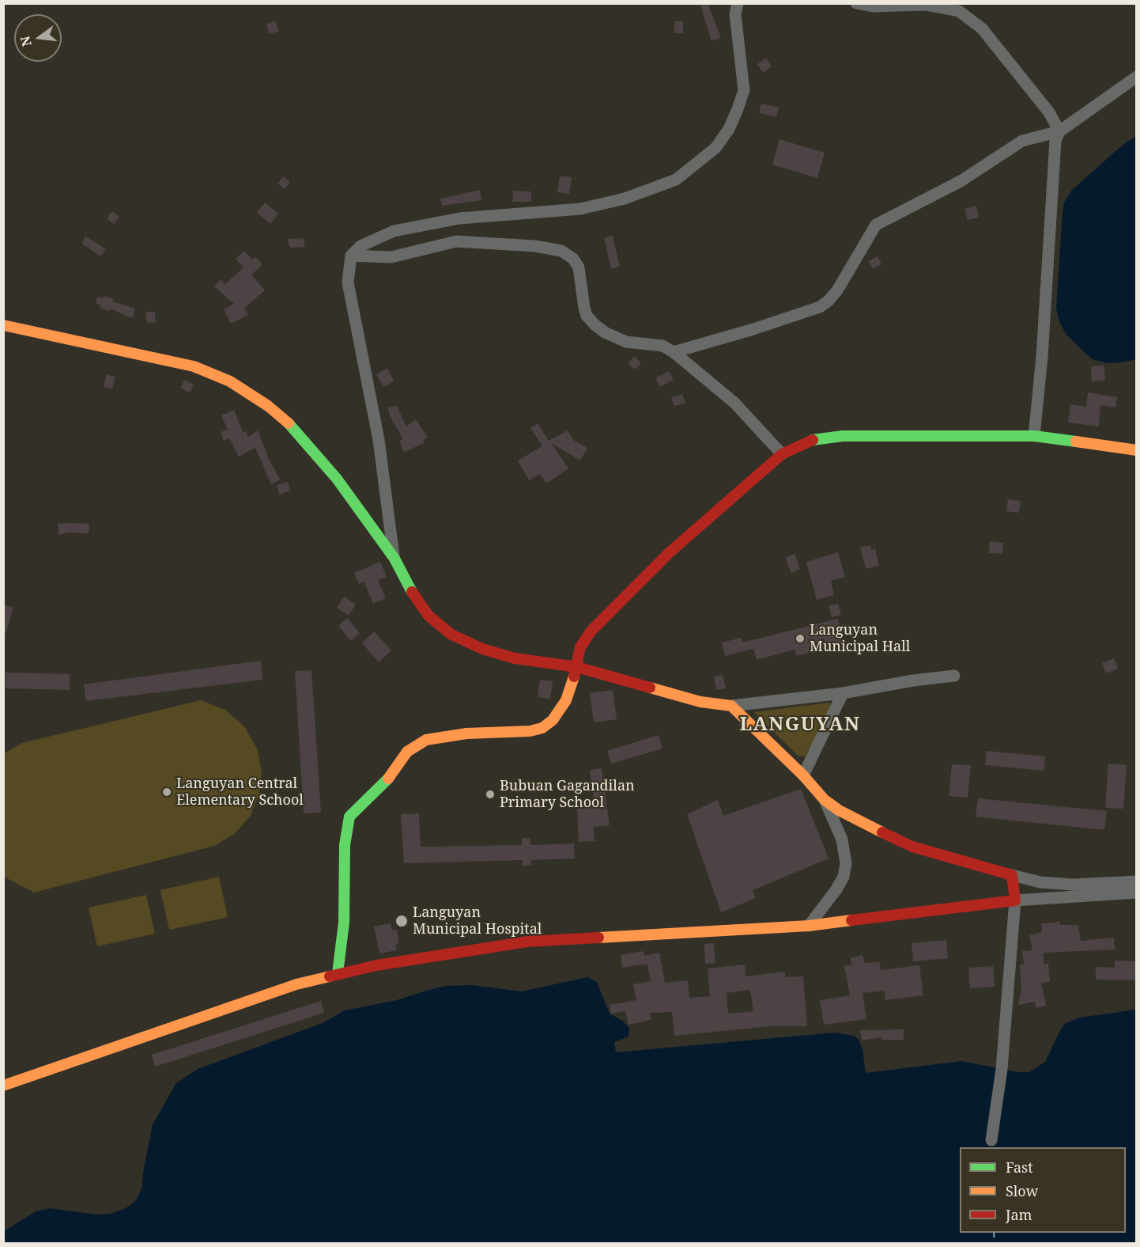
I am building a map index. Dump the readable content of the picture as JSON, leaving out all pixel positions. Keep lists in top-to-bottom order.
{
  "districts": ["LANGUYAN"],
  "places": [
    "Languyan Municipal Hall",
    "Languyan Central Elementary School",
    "Bubuan Gagandilan Primary School",
    "Languyan Municipal Hospital"
  ],
  "legend": ["Fast", "Slow", "Jam"],
  "north": "left"
}
